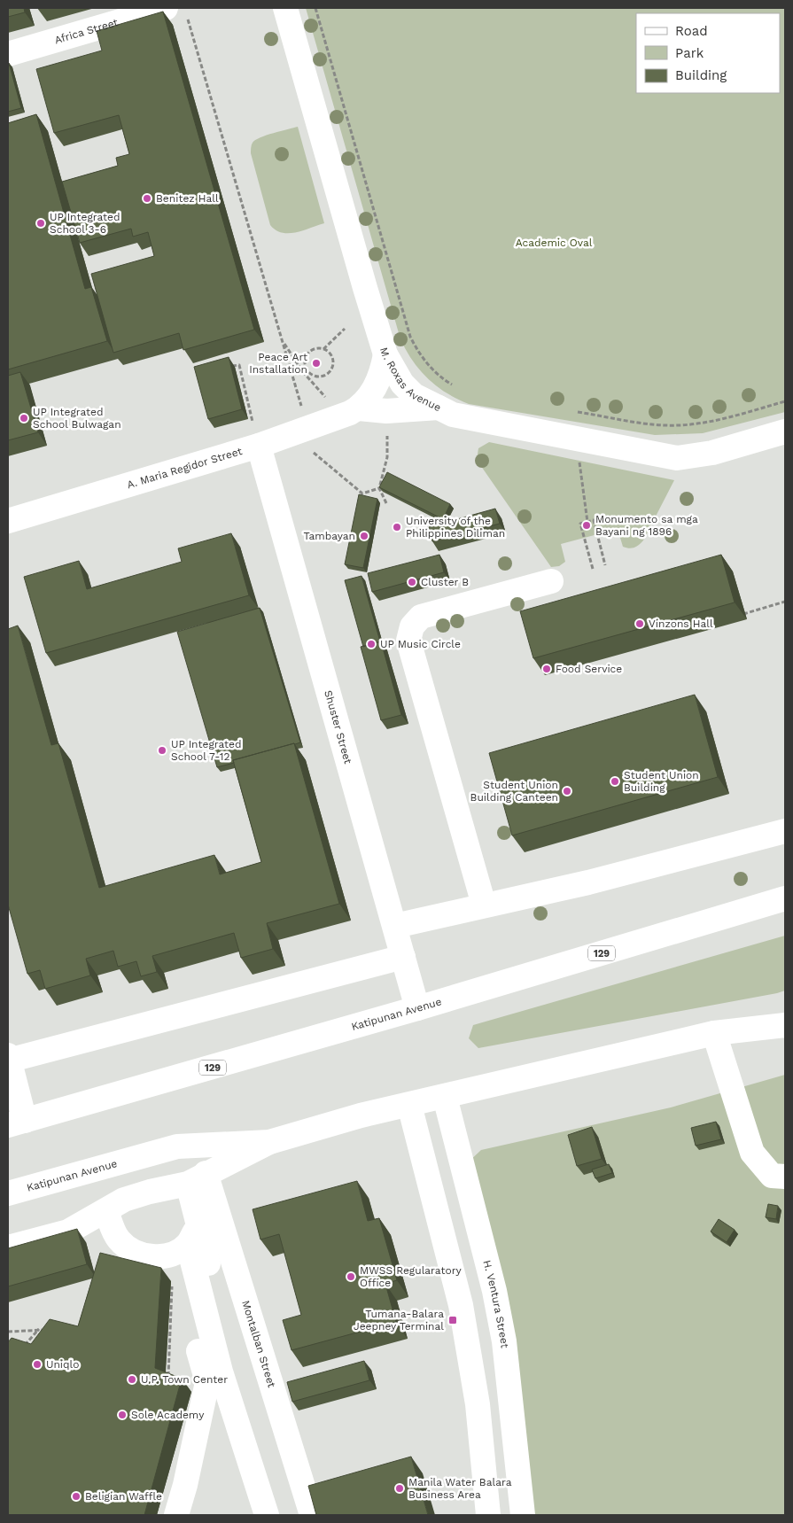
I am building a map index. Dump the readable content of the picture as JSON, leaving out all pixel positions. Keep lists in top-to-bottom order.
{
  "streets": {
    "street": [
      "Africa Street",
      "M. Roxas Avenue",
      "A. Maria Regidor Street",
      "Shuster Street",
      "129",
      "Katipunan Avenue",
      "H. Ventura Street",
      "Montalban Street"
    ]
  },
  "crossings": [
    ["M. Roxas Avenue", "A. Maria Regidor Street"],
    ["A. Maria Regidor Street", "Shuster Street"],
    ["Shuster Street", "Katipunan Avenue"],
    ["Katipunan Avenue", "H. Ventura Street"]
  ],
  "parks": ["Academic Oval"],
  "places": {
    "other": [
      "Benitez Hall",
      "UP Integrated School 3-6",
      "Peace Art Installation",
      "UP Integrated School Bulwagan",
      "Monumento sa mga Bayani ng 1896",
      "University of the Philippines Diliman",
      "Tambayan",
      "Cluster B",
      "Vinzons Hall",
      "UP Music Circle",
      "Food Service",
      "UP Integrated School 7-12",
      "Student Union Building",
      "Student Union Building Canteen",
      "MWSS Regularatory Office",
      "Uniqlo",
      "U.P. Town Center",
      "Sole Academy",
      "Manila Water Balara Business Area",
      "Beligian Waffle"
    ],
    "transit": ["Tumana-Balara Jeepney Terminal"]
  },
  "legend": ["Road", "Park", "Building"]
}
